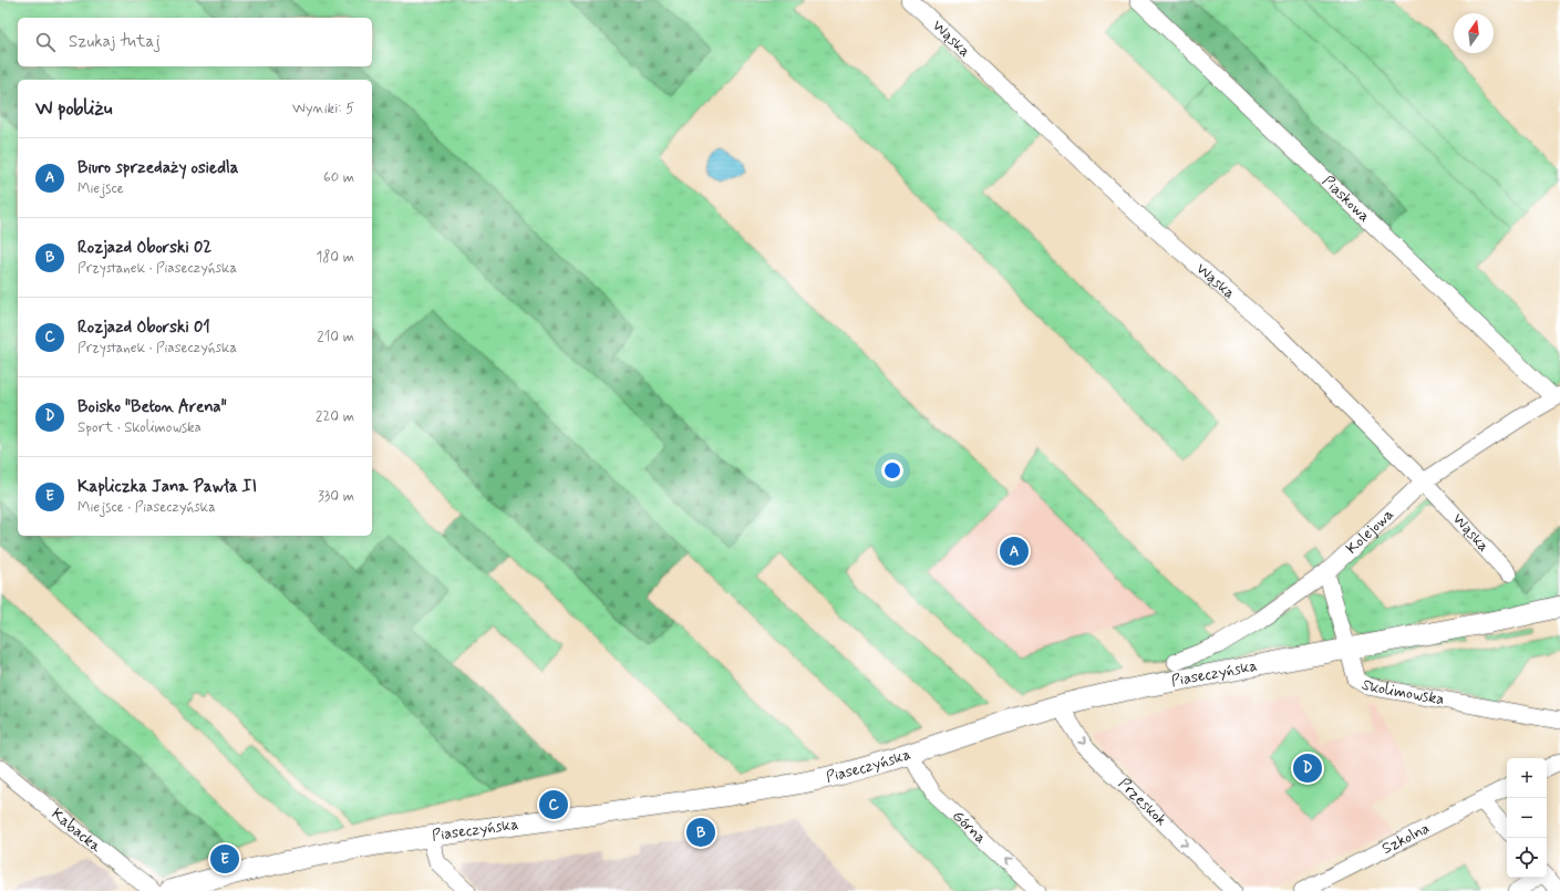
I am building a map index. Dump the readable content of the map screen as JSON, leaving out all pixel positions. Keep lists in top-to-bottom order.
{
  "streets": {
    "main road": ["Piaseczyńska"],
    "street": [
      "Wąska",
      "Piaskowa",
      "Kolejowa",
      "Skolimowska",
      "Przeskok",
      "Górna",
      "Kabacka",
      "Szkolna"
    ]
  },
  "crossings": [
    ["Wąska", "Kolejowa"],
    ["Piaskowa", "Kolejowa"],
    ["Kolejowa", "Skolimowska"],
    ["Piaseczyńska", "Skolimowska"],
    ["Piaseczyńska", "Przeskok"],
    ["Piaseczyńska", "Górna"]
  ],
  "one_way": ["Przeskok", "Górna"],
  "north": "top",
  "page": {
    "search": "Szukaj tutaj",
    "heading": ["W pobliżu", "Wyniki: 5"],
    "list": [
      {
        "mark": "A",
        "name": "Biuro sprzedaży osiedla",
        "note": "Miejsce",
        "value": "60 m"
      },
      {
        "mark": "B",
        "name": "Rozjazd Oborski 02",
        "note": "Przystanek · Piaseczyńska",
        "value": "180 m"
      },
      {
        "mark": "C",
        "name": "Rozjazd Oborski 01",
        "note": "Przystanek · Piaseczyńska",
        "value": "210 m"
      },
      {
        "mark": "D",
        "name": "Boisko \"Beton Arena\"",
        "note": "Sport · Skolimowska",
        "value": "220 m"
      },
      {
        "mark": "E",
        "name": "Kapliczka Jana Pawła II",
        "note": "Miejsce · Piaseczyńska",
        "value": "330 m"
      }
    ],
    "pins": [
      "A",
      "D",
      "C",
      "B",
      "E"
    ],
    "map_buttons": ["+", "−"]
  }
}
